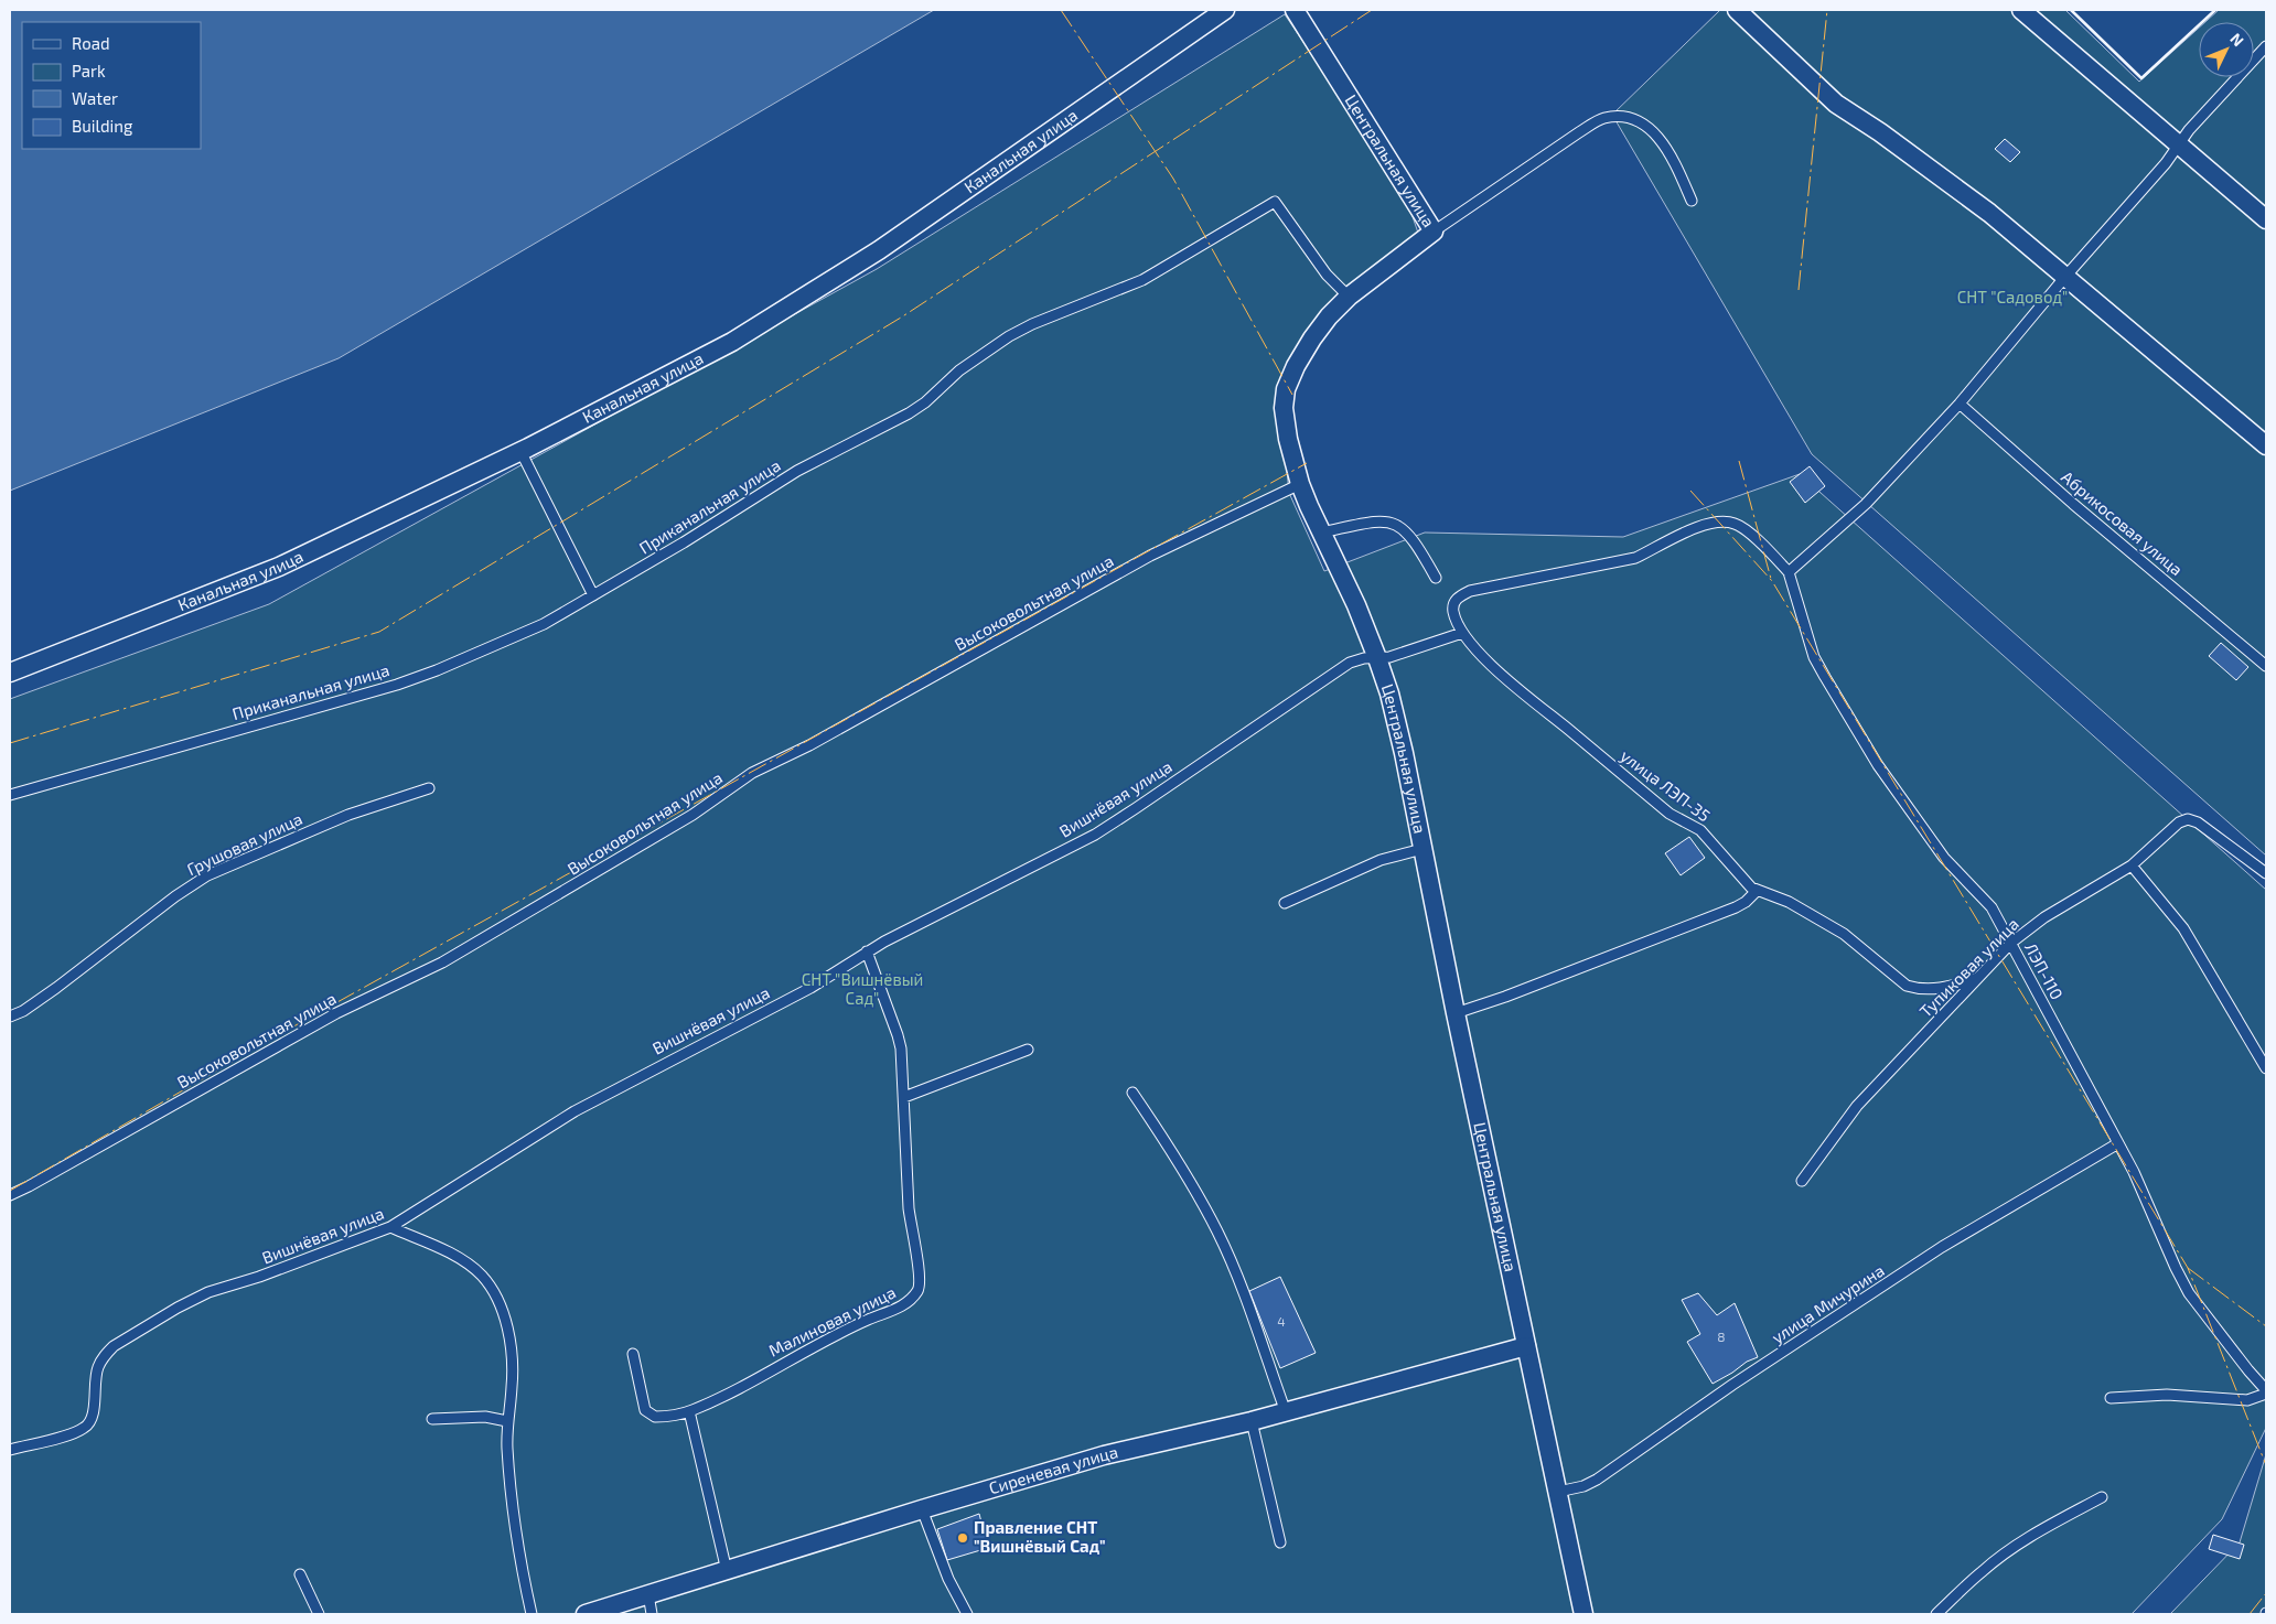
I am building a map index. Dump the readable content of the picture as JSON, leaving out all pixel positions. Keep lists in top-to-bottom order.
{
  "streets": {
    "street": ["Канальная улица", "Центральная улица", "Сиреневая улица"],
    "lane": [
      "Приканальная улица",
      "Абрикосовая улица",
      "Высоковольтная улица",
      "улица ЛЭП-35",
      "Вишнёвая улица",
      "Грушовая улица",
      "Тупиковая улица",
      "ЛЭП-110",
      "улица Мичурина",
      "Малиновая улица"
    ]
  },
  "crossings": [
    ["Центральная улица", "Приканальная улица"],
    ["Центральная улица", "Высоковольтная улица"],
    ["Центральная улица", "Вишнёвая улица"],
    ["Центральная улица", "улица Мичурина"],
    ["Центральная улица", "Сиреневая улица"],
    ["улица ЛЭП-35", "Вишнёвая улица"],
    ["улица ЛЭП-35", "Тупиковая улица"],
    ["улица ЛЭП-35", "ЛЭП-110"],
    ["Вишнёвая улица", "Малиновая улица"],
    ["Тупиковая улица", "ЛЭП-110"],
    ["ЛЭП-110", "улица Мичурина"]
  ],
  "parks": ["СНТ \"Садовод\"", "СНТ \"Вишнёвый Сад\""],
  "places": ["Правление СНТ \"Вишнёвый Сад\""],
  "house_numbers": ["4", "8"],
  "legend": [
    "Road",
    "Park",
    "Water",
    "Building"
  ],
  "north": "top right"
}
